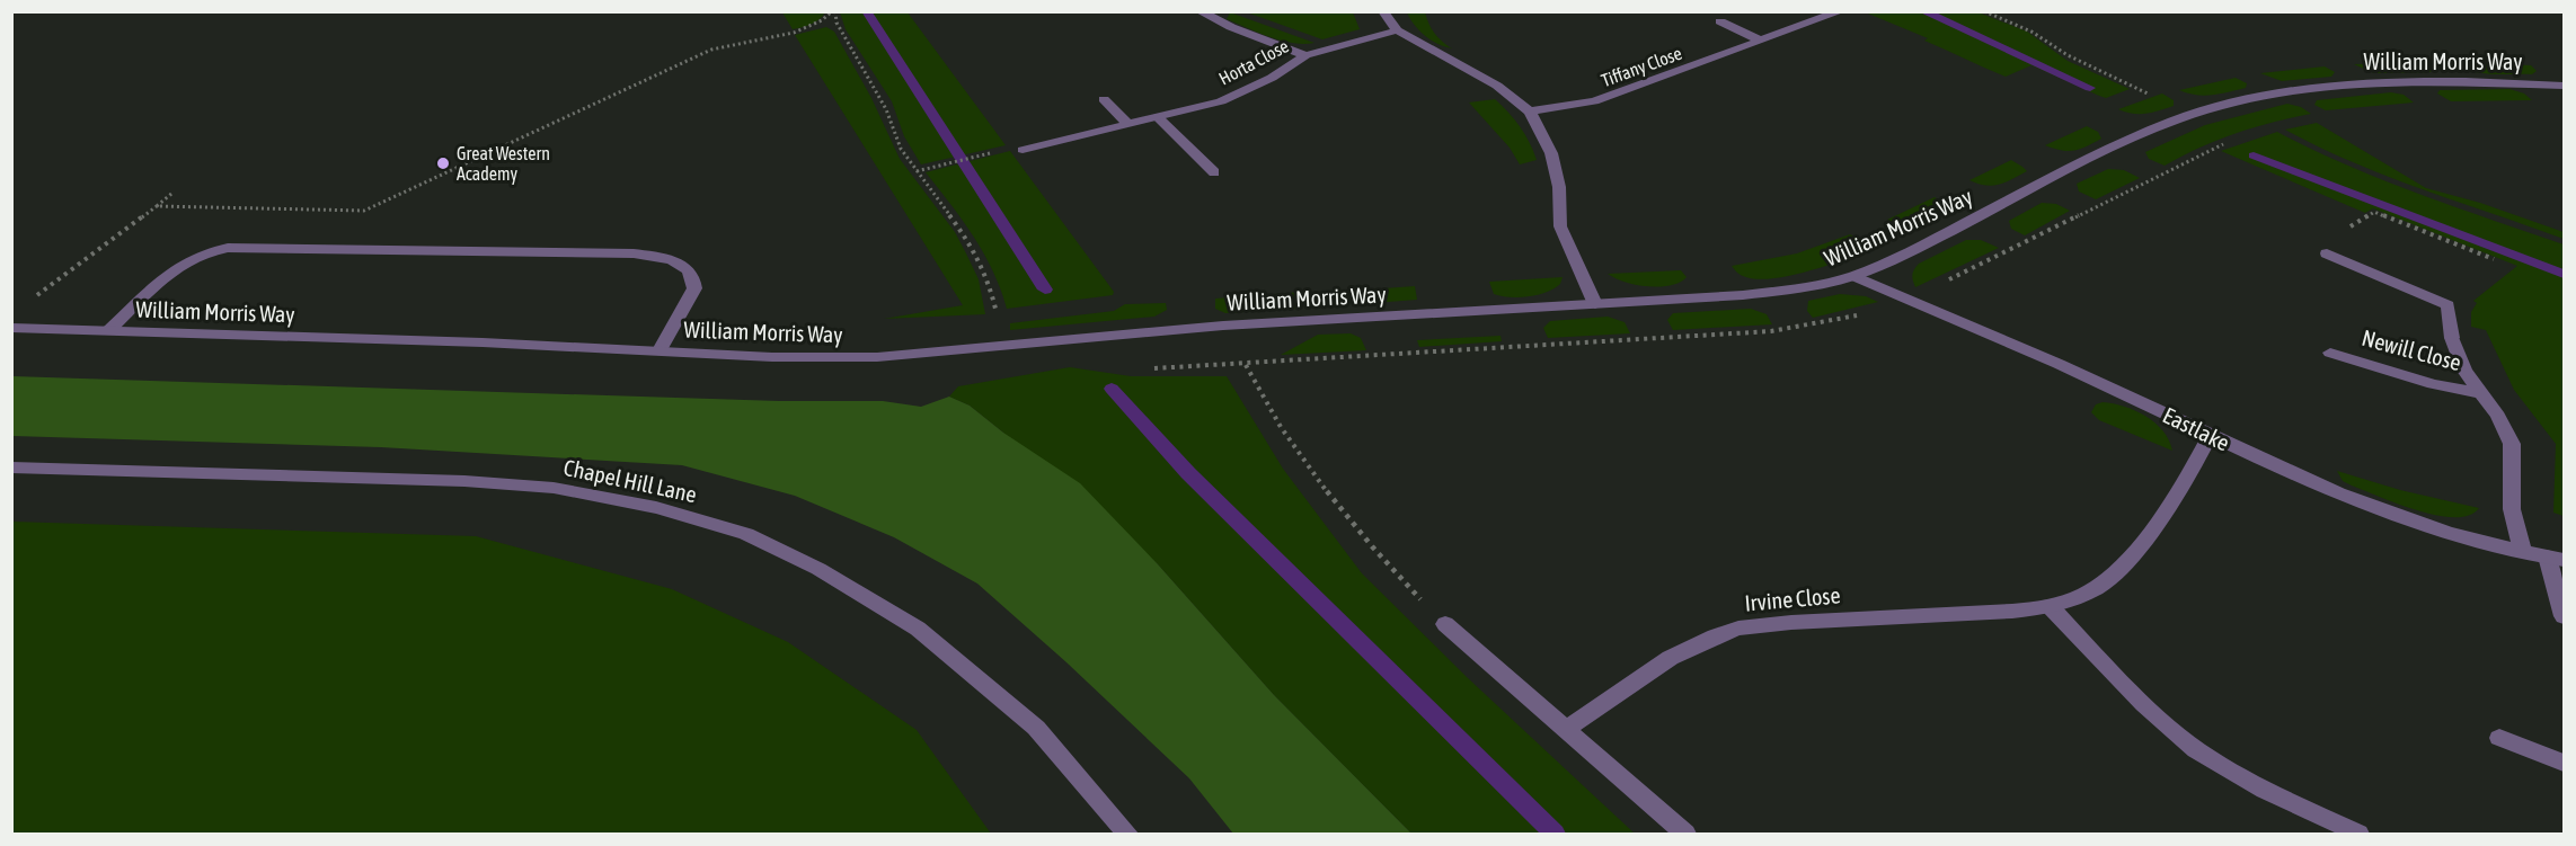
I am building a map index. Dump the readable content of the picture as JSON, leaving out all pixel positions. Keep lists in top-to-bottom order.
{
  "streets": {
    "street": [
      "Horta Close",
      "William Morris Way",
      "Tiffany Close",
      "Newill Close",
      "Eastlake",
      "Chapel Hill Lane",
      "Irvine Close"
    ]
  },
  "crossings": [
    ["William Morris Way", "Eastlake"],
    ["Newill Close", "Eastlake"],
    ["Eastlake", "Irvine Close"]
  ],
  "places": ["Great Western Academy"]
}
